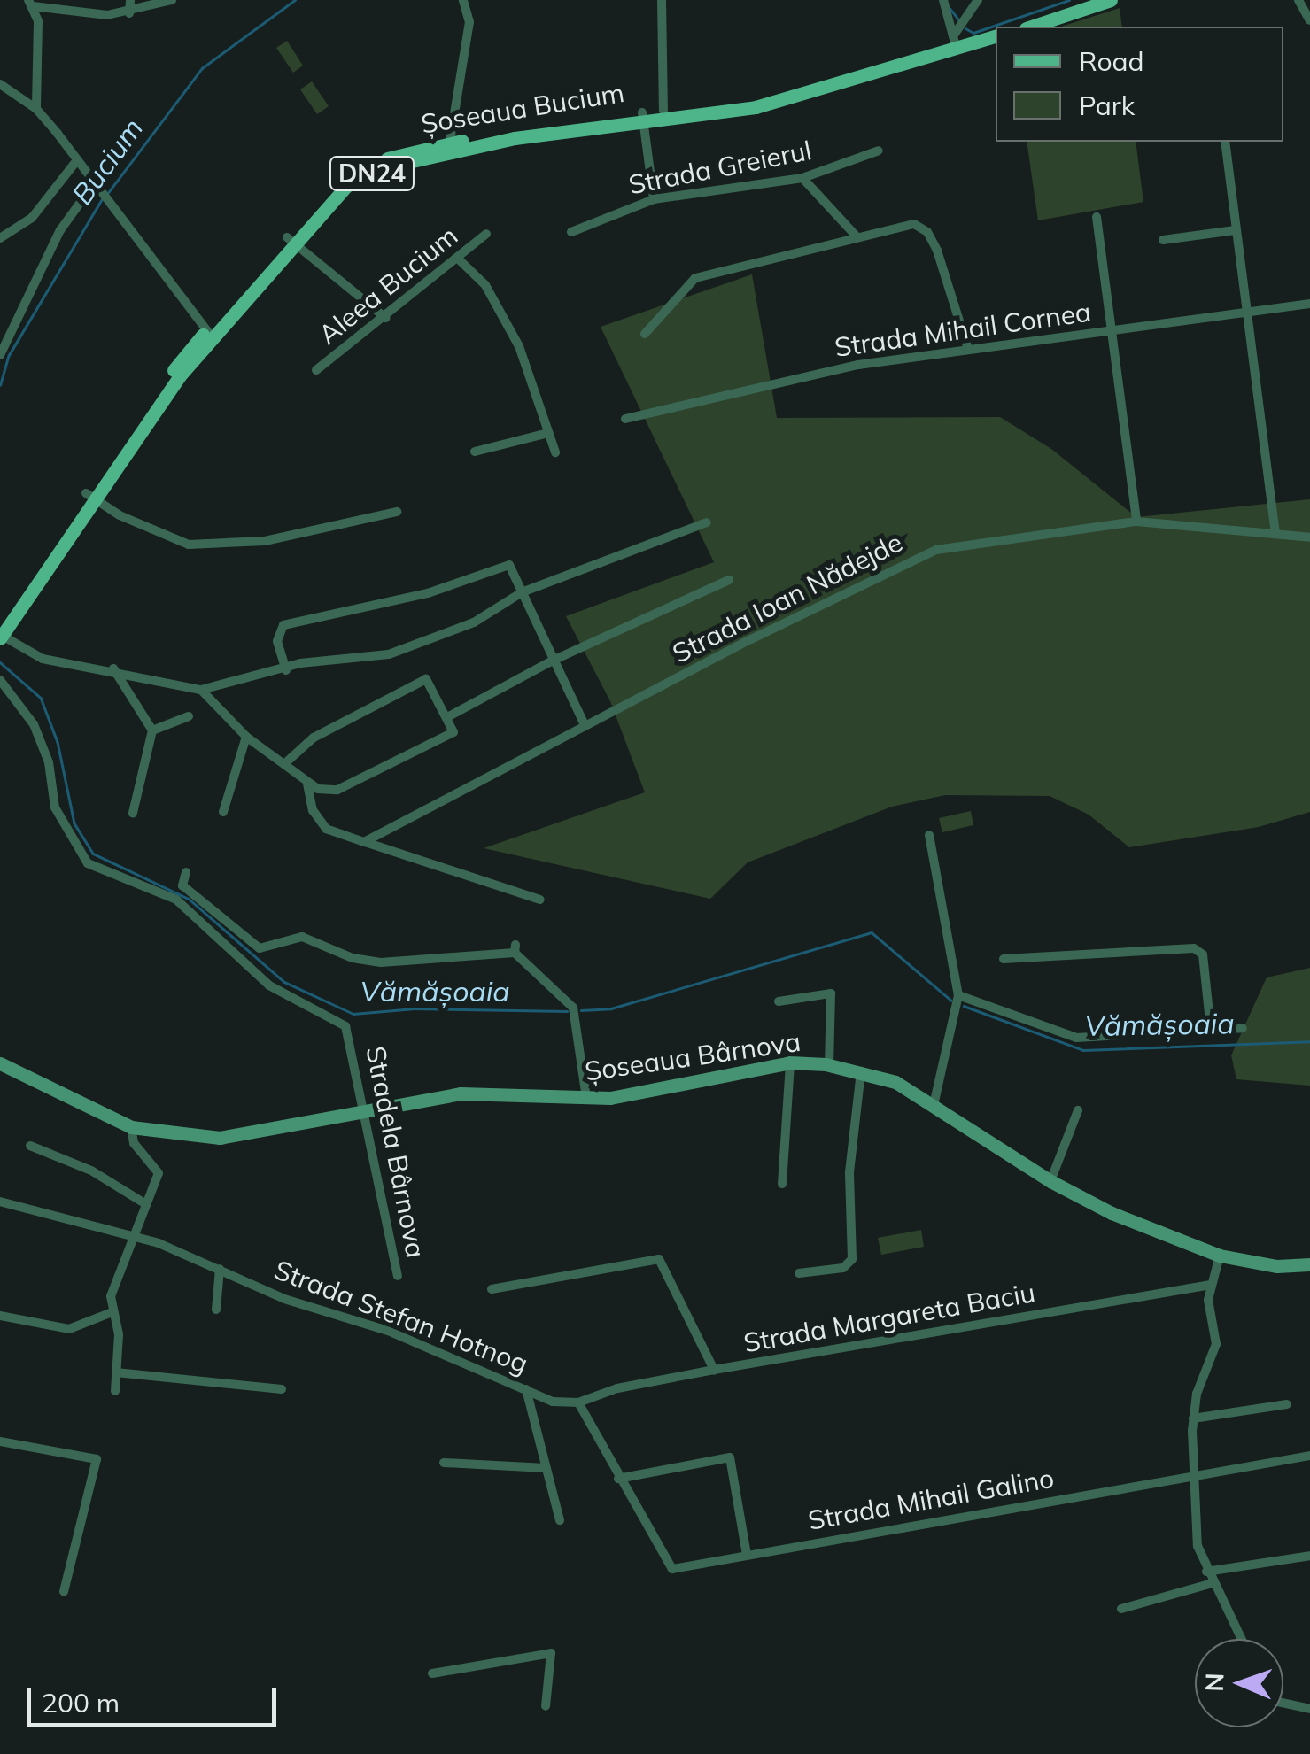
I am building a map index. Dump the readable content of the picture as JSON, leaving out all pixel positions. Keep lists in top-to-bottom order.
{
  "streets": {
    "main road": ["Șoseaua Bucium", "DN24", "Șoseaua Bârnova"],
    "street": [
      "Strada Greierul",
      "Aleea Bucium",
      "Strada Mihail Cornea",
      "Strada Ioan Nădejde",
      "Stradela Bârnova",
      "Strada Stefan Hotnog",
      "Strada Margareta Baciu",
      "Strada Mihail Galino"
    ]
  },
  "crossings": [
    ["Șoseaua Bârnova", "Stradela Bârnova"],
    ["Strada Stefan Hotnog", "Strada Margareta Baciu"]
  ],
  "water": ["Bucium", "Vămășoaia"],
  "legend": ["Road", "Park"],
  "scale_bar": "200 m",
  "north": "left"
}
